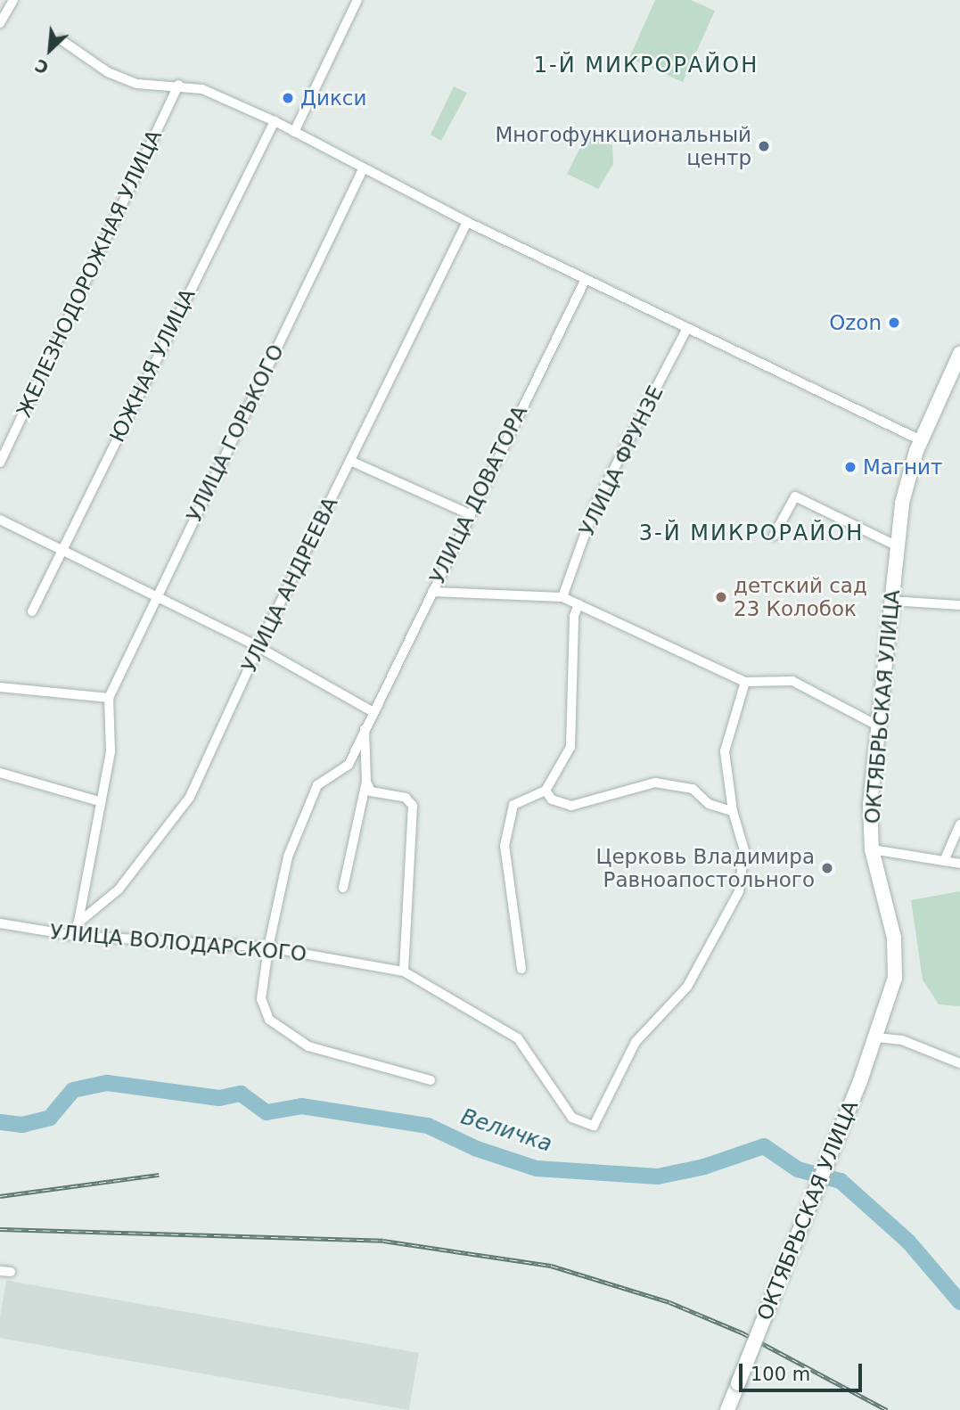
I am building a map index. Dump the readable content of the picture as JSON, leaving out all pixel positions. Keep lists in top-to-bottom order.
{
  "streets": {
    "main road": ["ОКТЯБРЬСКАЯ УЛИЦА"],
    "street": [
      "ЖЕЛЕЗНОДОРОЖНАЯ УЛИЦА",
      "ЮЖНАЯ УЛИЦА",
      "УЛИЦА ГОРЬКОГО",
      "УЛИЦА ФРУНЗЕ",
      "УЛИЦА ДОВАТОРА",
      "УЛИЦА АНДРЕЕВА",
      "УЛИЦА ВОЛОДАРСКОГО"
    ]
  },
  "crossings": [
    ["УЛИЦА ДОВАТОРА", "УЛИЦА ВОЛОДАРСКОГО"]
  ],
  "districts": ["1-Й МИКРОРАЙОН", "3-Й МИКРОРАЙОН"],
  "water": ["Величка"],
  "places": [
    "Дикси",
    "Многофункциональный центр",
    "Ozon",
    "Магнит",
    "детский сад 23 Колобок",
    "Церковь Владимира Равноапостольного"
  ],
  "scale_bar": "100 m",
  "north": "bottom left"
}
